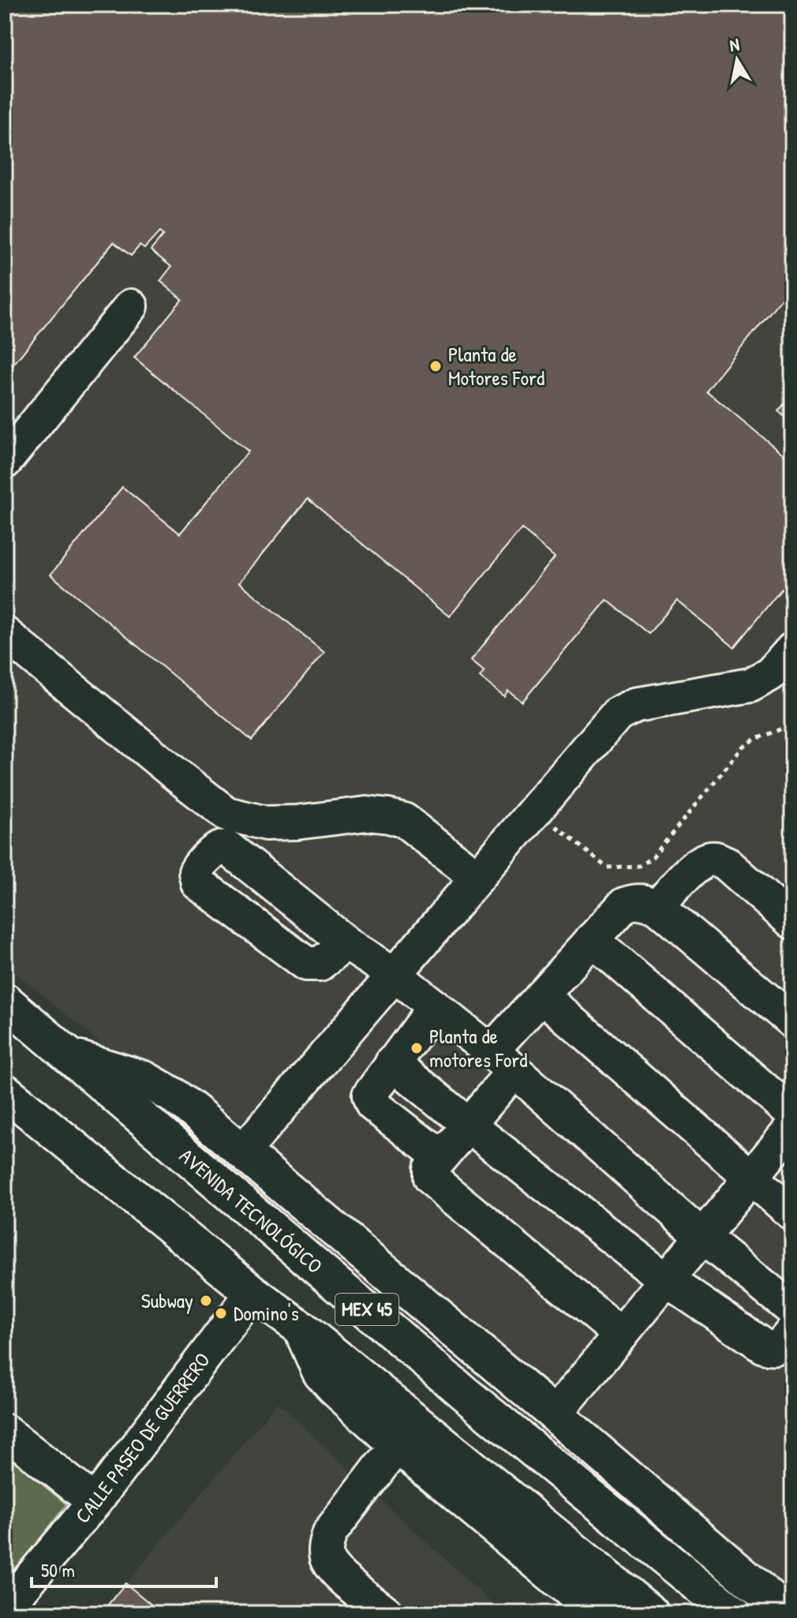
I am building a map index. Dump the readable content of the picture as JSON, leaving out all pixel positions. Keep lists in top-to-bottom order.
{
  "streets": {
    "main road": ["AVENIDA TECNOLÓGICO", "MEX 45"],
    "street": ["CALLE PASEO DE GUERRERO"]
  },
  "crossings": [
    ["MEX 45", "CALLE PASEO DE GUERRERO"]
  ],
  "places": [
    "Planta de Motores Ford",
    "Planta de motores Ford",
    "Subway",
    "Domino's"
  ],
  "scale_bar": "50 m",
  "north": "top"
}
